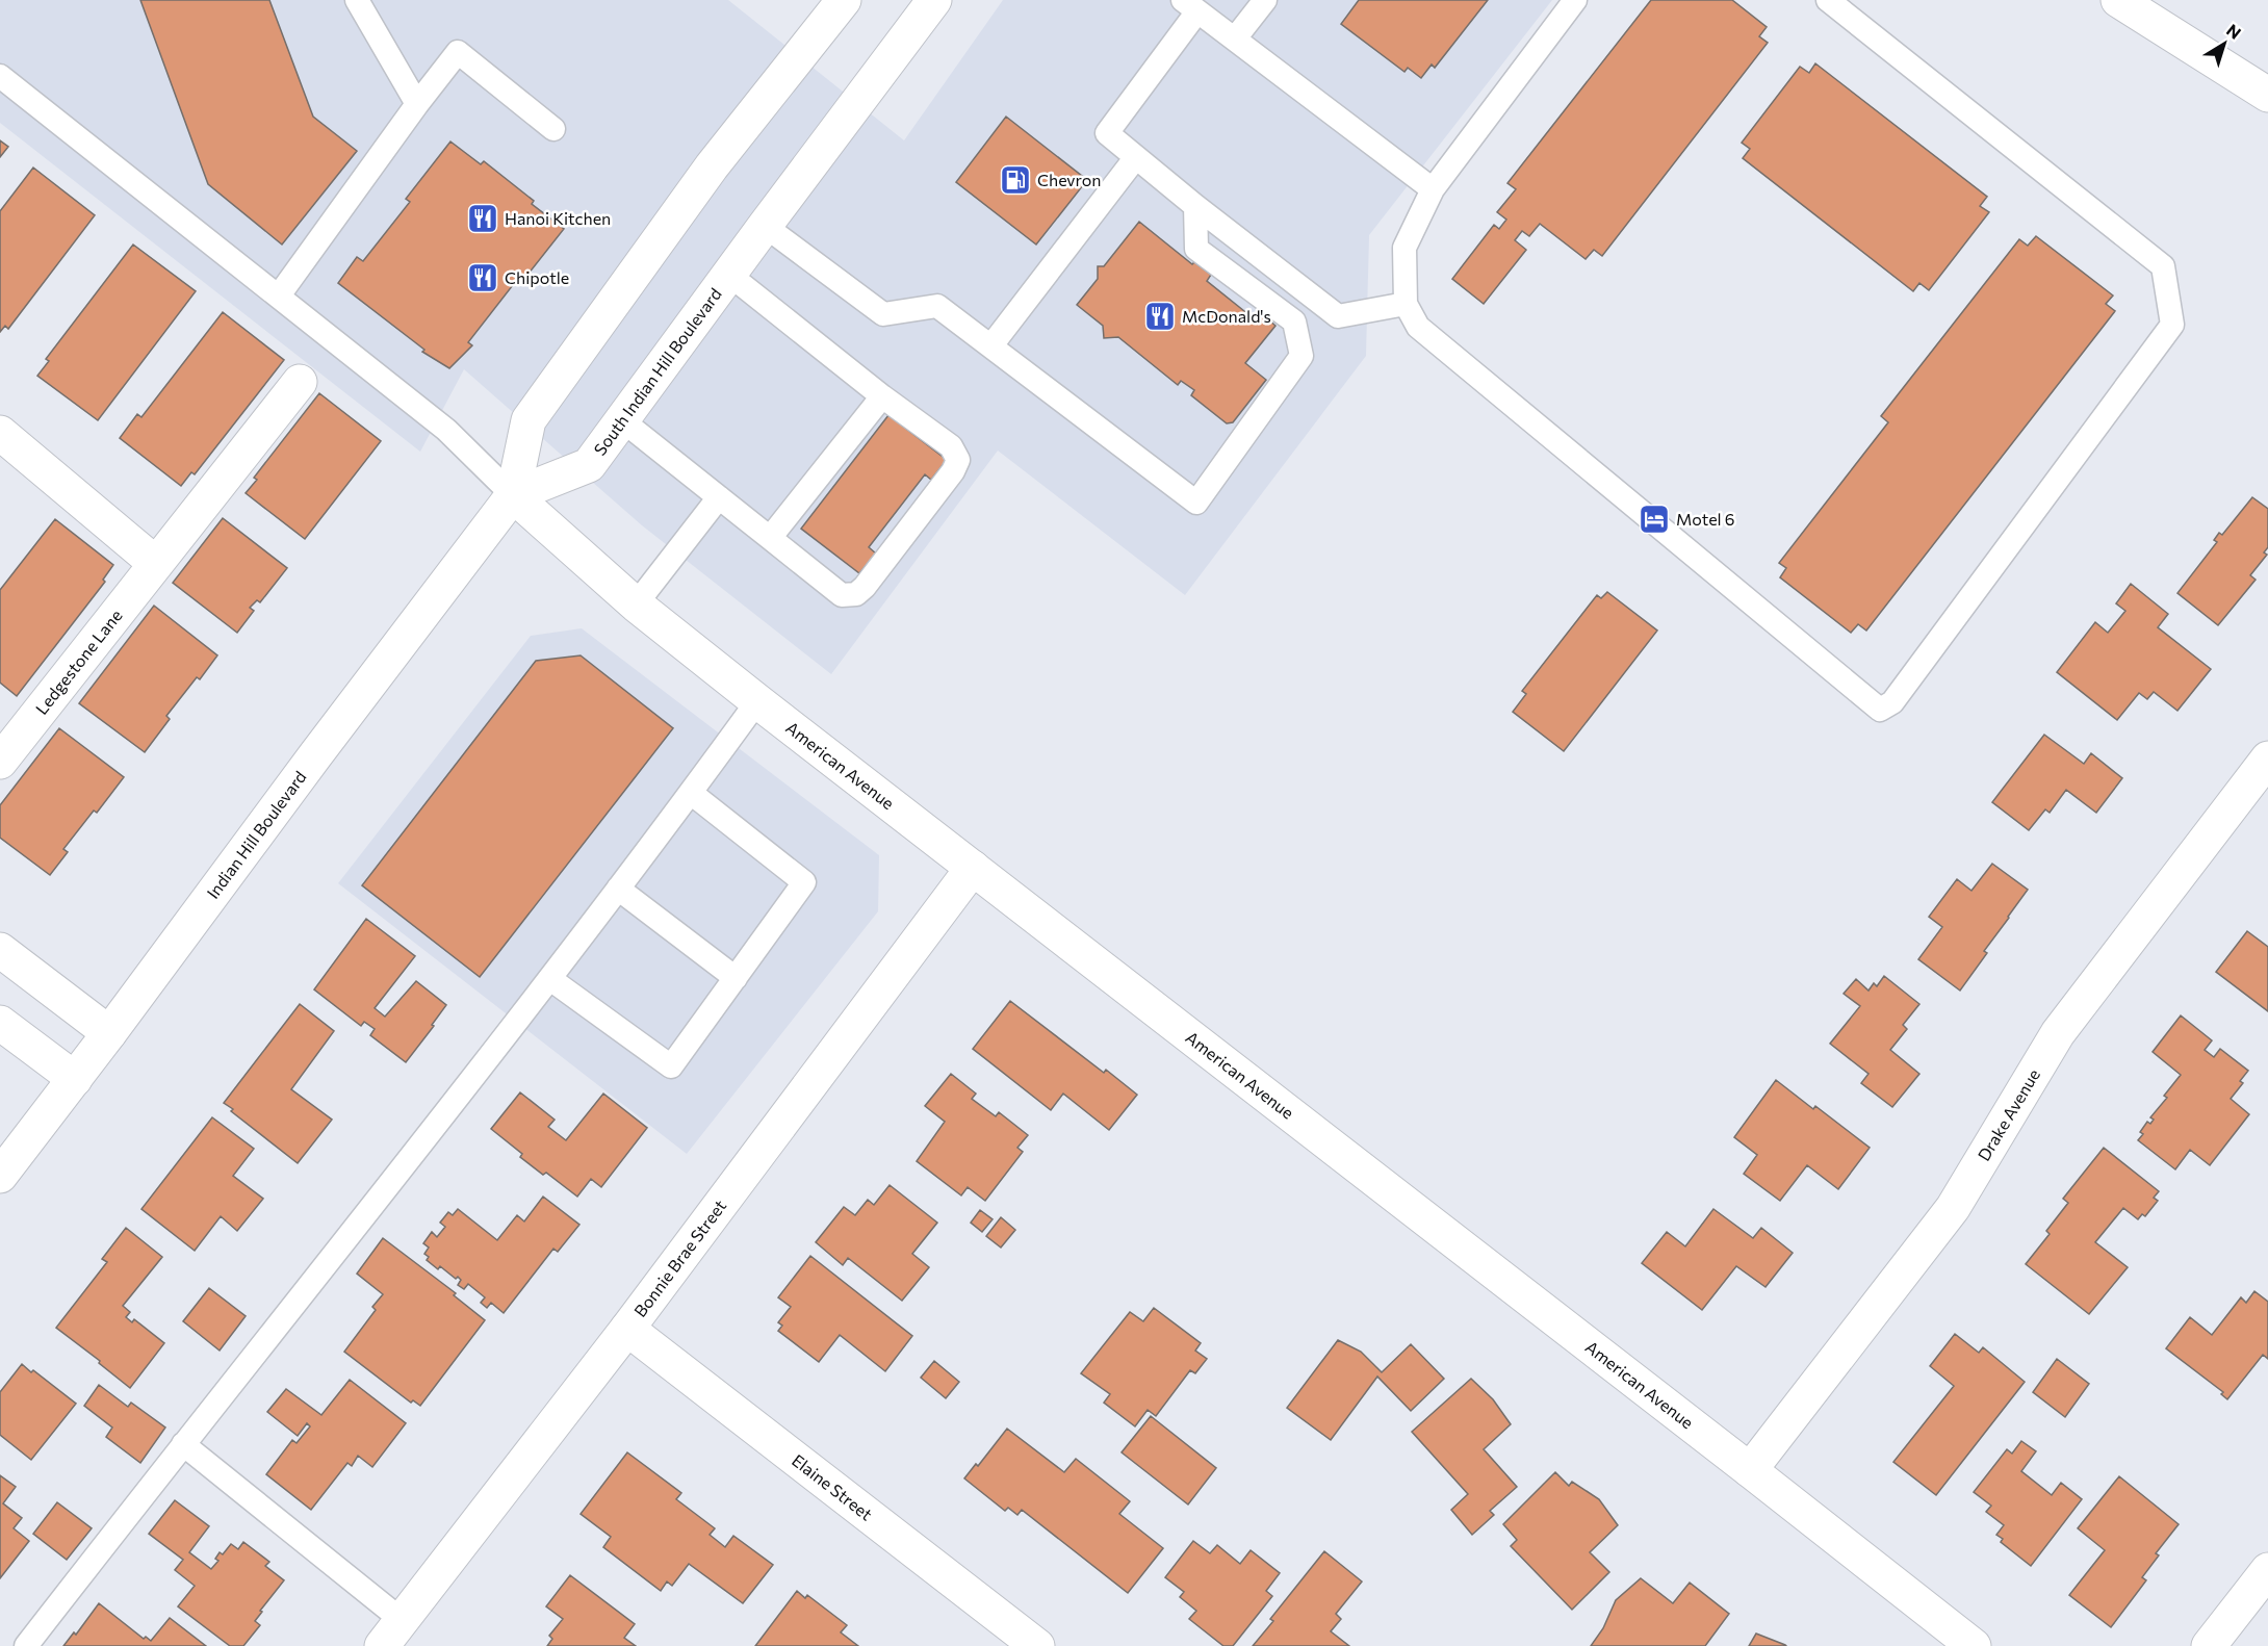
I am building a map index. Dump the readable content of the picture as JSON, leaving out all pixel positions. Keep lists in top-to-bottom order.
{
  "streets": {
    "main road": [
      "South Indian Hill Boulevard",
      "Ledgestone Lane",
      "American Avenue",
      "Indian Hill Boulevard",
      "Drake Avenue",
      "Bonnie Brae Street",
      "Elaine Street"
    ]
  },
  "crossings": [
    ["South Indian Hill Boulevard", "American Avenue"],
    ["South Indian Hill Boulevard", "Indian Hill Boulevard"],
    ["American Avenue", "Indian Hill Boulevard"],
    ["American Avenue", "Drake Avenue"],
    ["American Avenue", "Bonnie Brae Street"],
    ["Bonnie Brae Street", "Elaine Street"]
  ],
  "places": {
    "fuel station": ["Chevron"],
    "restaurant": ["Hanoi Kitchen", "Chipotle", "McDonald's"],
    "hotel": ["Motel 6"]
  },
  "north": "top right"
}
